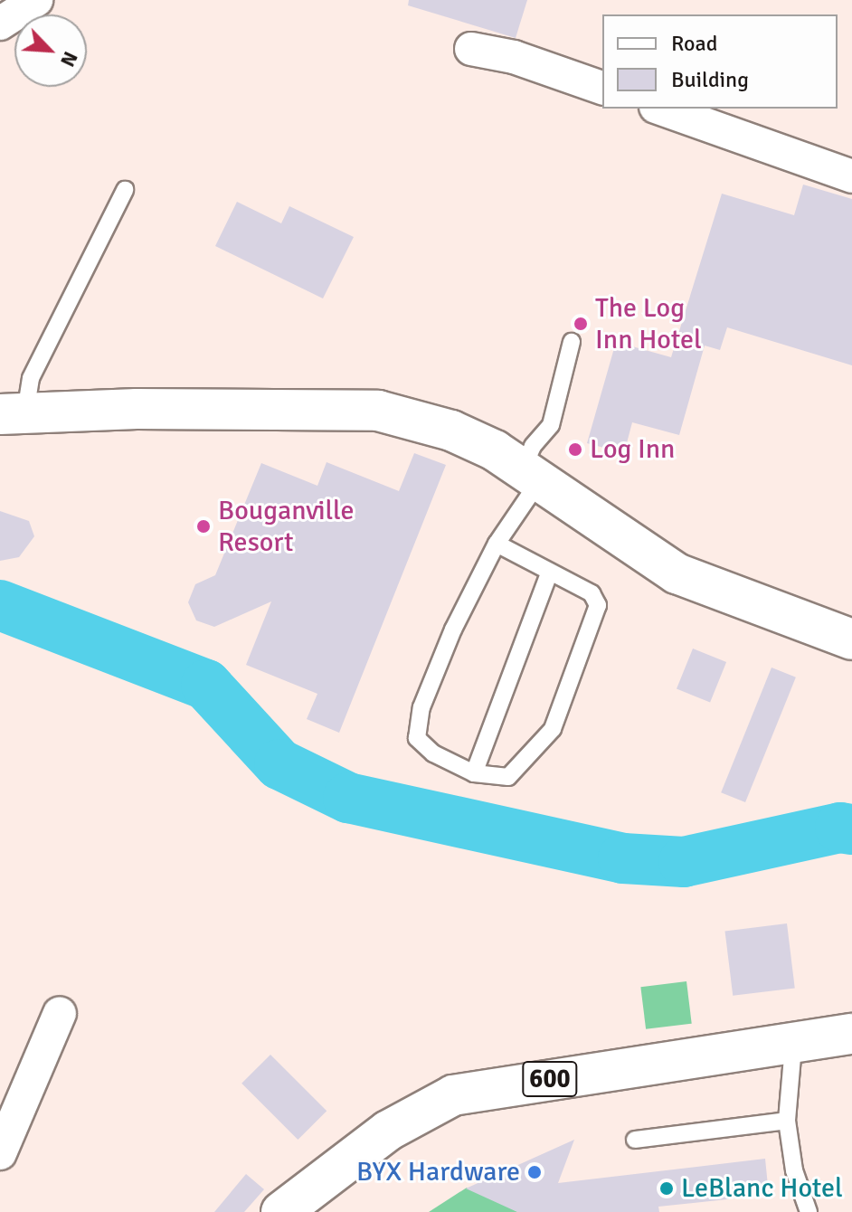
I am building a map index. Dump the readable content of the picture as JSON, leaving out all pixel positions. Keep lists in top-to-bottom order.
{
  "streets": {
    "main road": ["600"]
  },
  "places": [
    "The Log Inn Hotel",
    "Log Inn",
    "Bouganville Resort",
    "BYX Hardware",
    "LeBlanc Hotel"
  ],
  "legend": ["Road", "Building"],
  "north": "bottom right"
}
